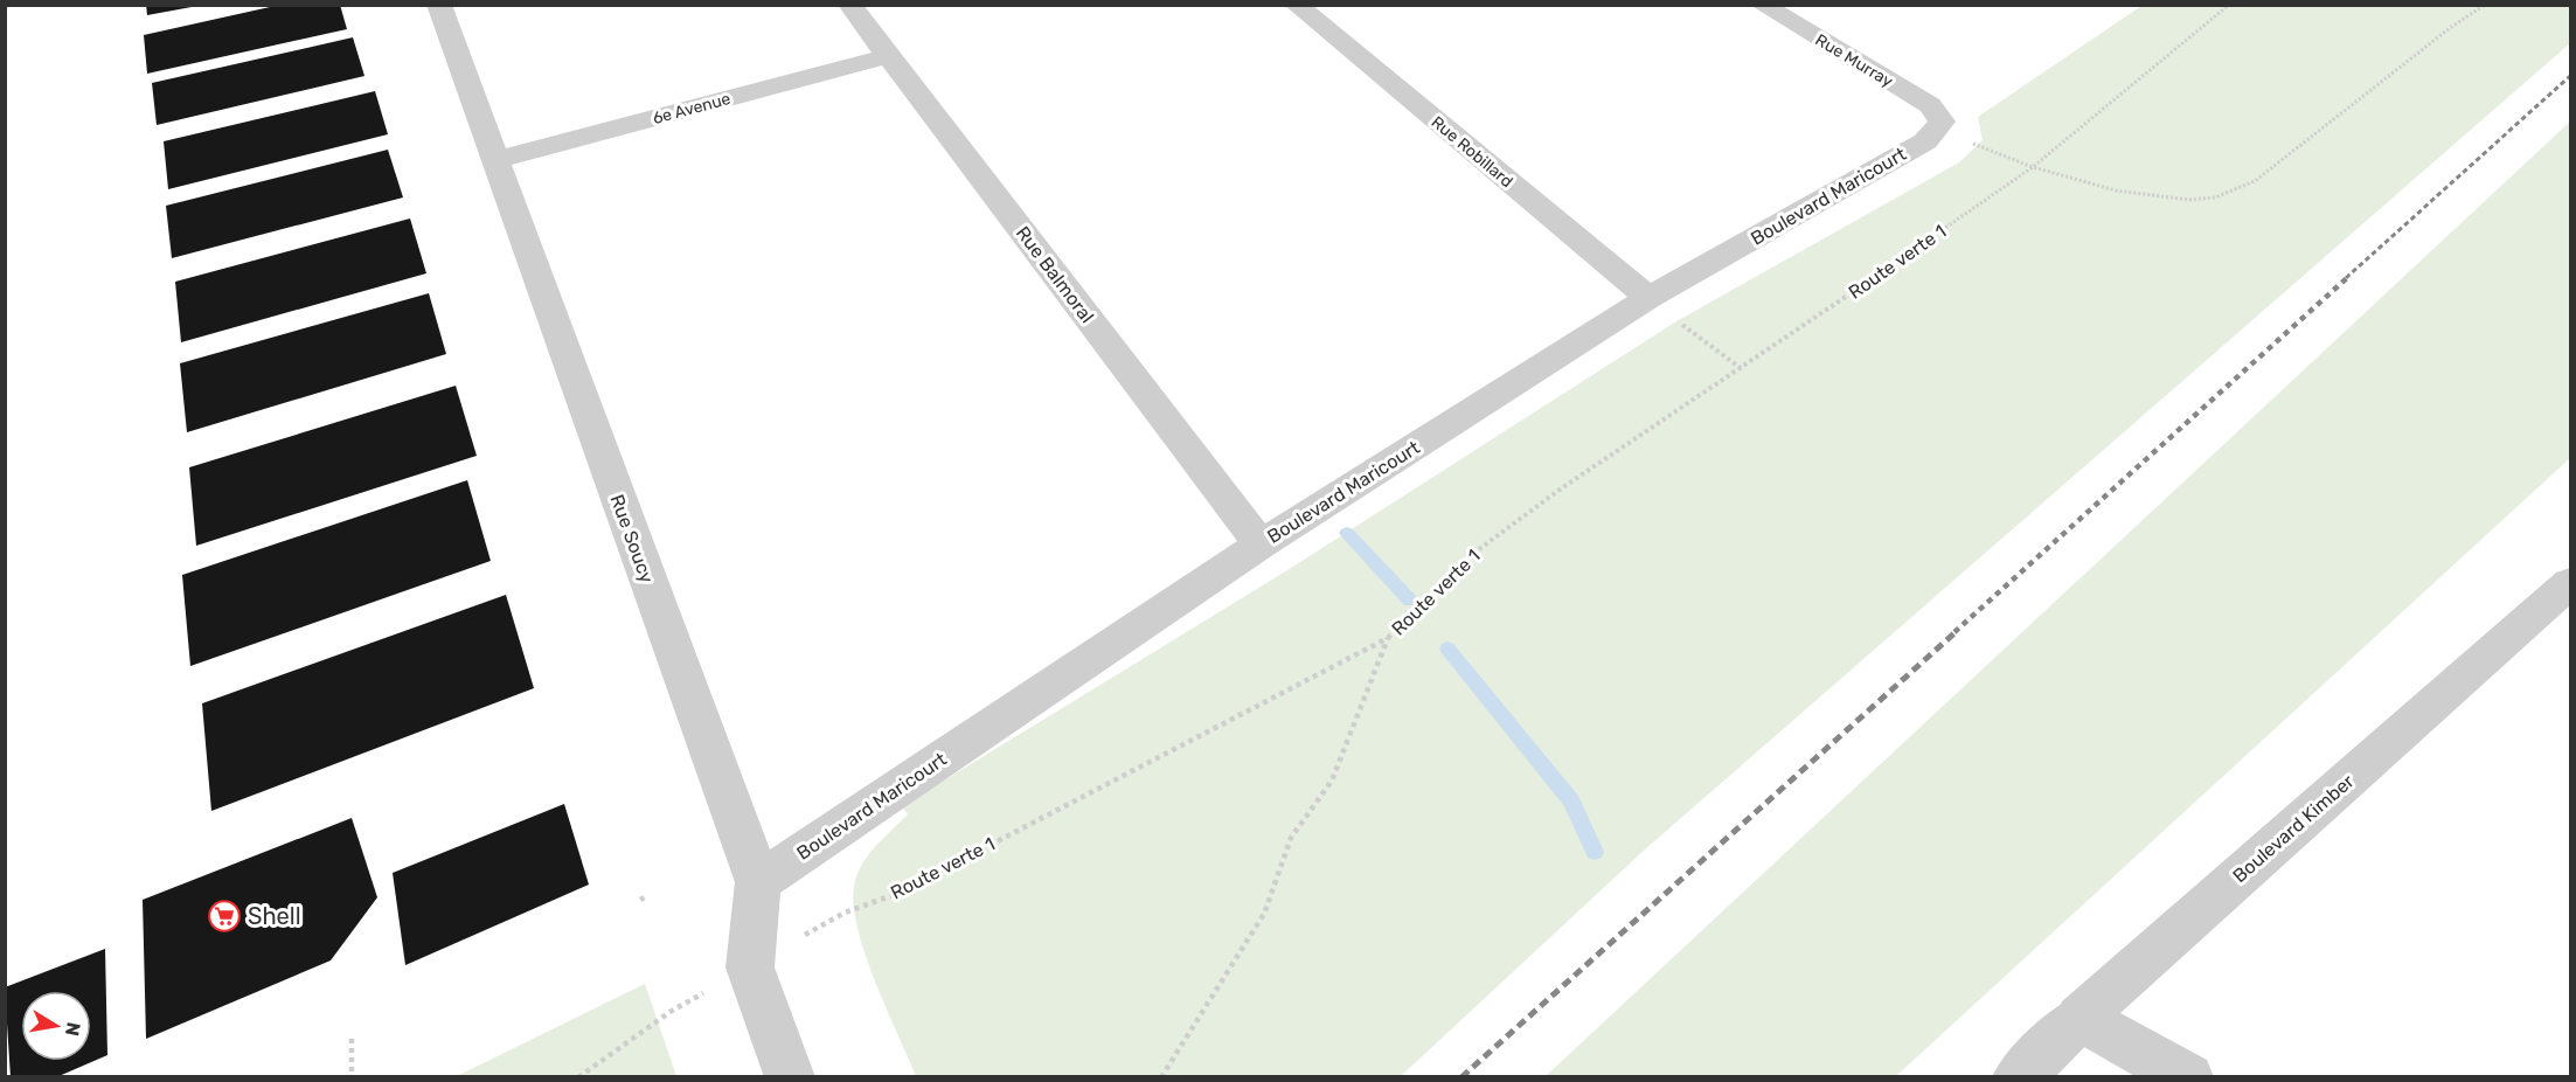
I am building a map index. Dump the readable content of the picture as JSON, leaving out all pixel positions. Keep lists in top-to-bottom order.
{
  "streets": {
    "street": [
      "Rue Murray",
      "6e Avenue",
      "Rue Robillard",
      "Boulevard Maricourt",
      "Rue Balmoral",
      "Rue Soucy",
      "Boulevard Kimber"
    ],
    "path": ["Route verte 1"]
  },
  "crossings": [
    ["Rue Murray", "Boulevard Maricourt"],
    ["6e Avenue", "Rue Balmoral"],
    ["6e Avenue", "Rue Soucy"],
    ["Rue Robillard", "Boulevard Maricourt"],
    ["Boulevard Maricourt", "Rue Balmoral"],
    ["Boulevard Maricourt", "Rue Soucy"],
    ["Route verte 1", "Rue Soucy"]
  ],
  "places": {
    "supermarket": ["Shell"]
  },
  "north": "right"
}
